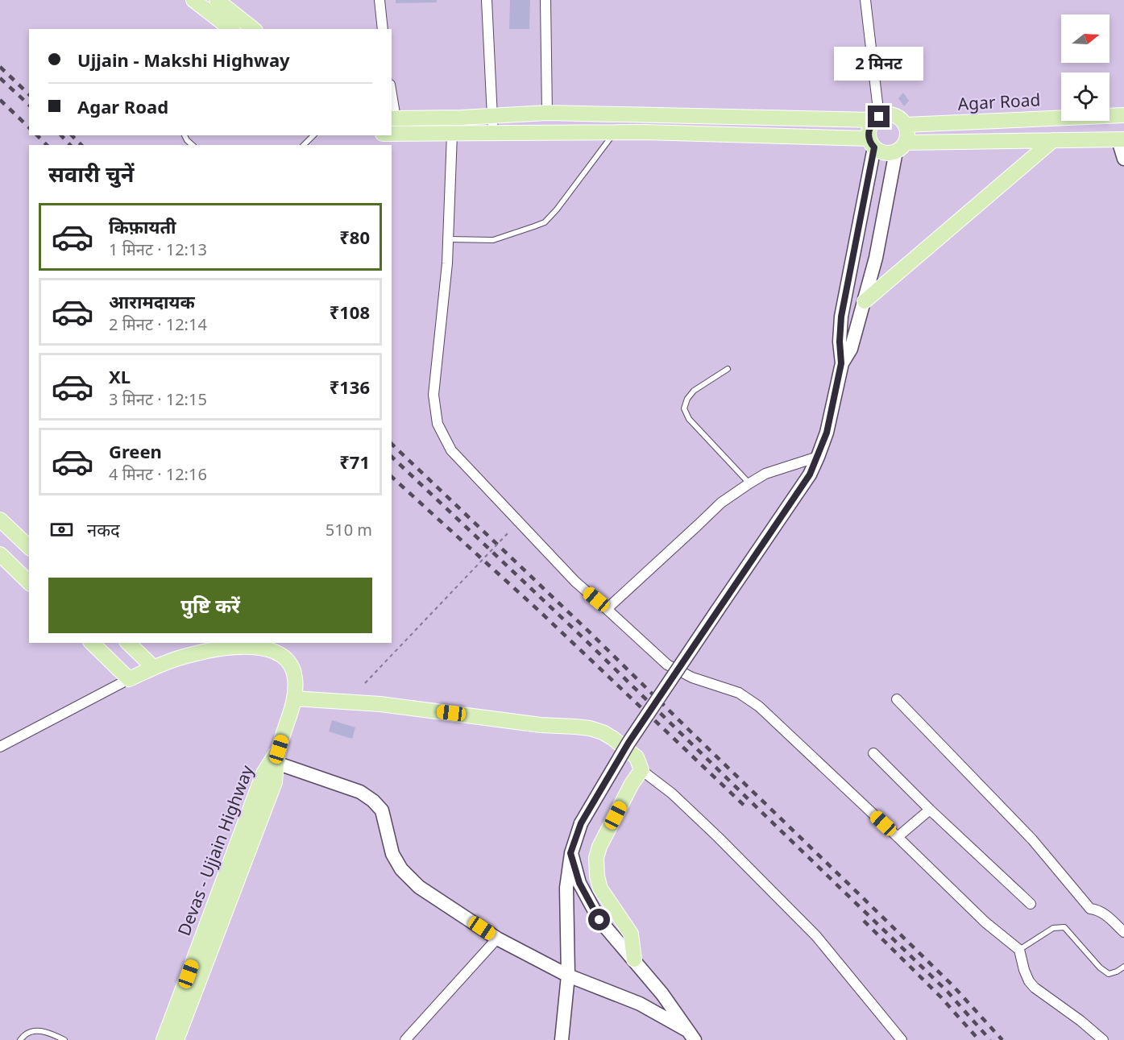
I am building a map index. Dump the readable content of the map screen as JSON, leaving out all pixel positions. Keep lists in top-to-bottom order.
{
  "streets": {
    "main road": ["Agar Road", "Devas - Ujjain Highway"]
  },
  "north": "right",
  "page": {
    "banner": ["Ujjain - Makshi Highway", "Agar Road"],
    "bubble": "2 मिनट",
    "heading": "सवारी चुनें",
    "list": [
      {
        "name": "किफ़ायती",
        "note": "1 मिनट · 12:13",
        "value": "₹80"
      },
      {
        "name": "आरामदायक",
        "note": "2 मिनट · 12:14",
        "value": "₹108"
      },
      {
        "name": "XL",
        "note": "3 मिनट · 12:15",
        "value": "₹136"
      },
      {
        "name": "Green",
        "note": "4 मिनट · 12:16",
        "value": "₹71"
      }
    ],
    "pay": ["नकद", "510 m"],
    "buttons": "पुष्टि करें"
  }
}
